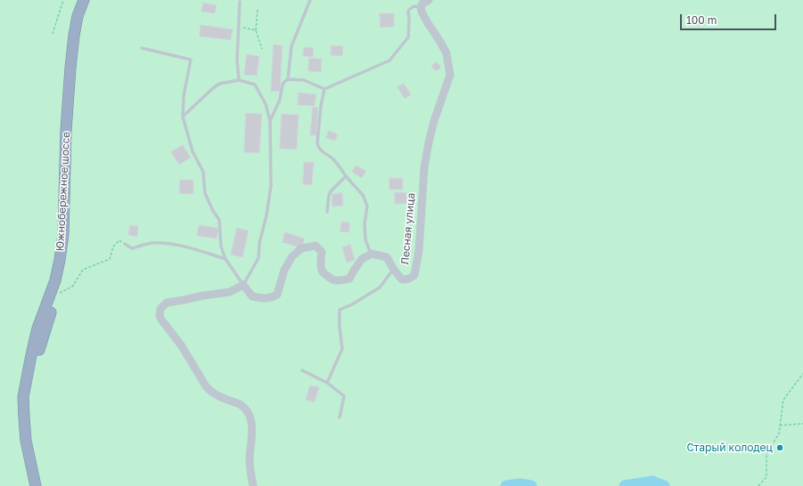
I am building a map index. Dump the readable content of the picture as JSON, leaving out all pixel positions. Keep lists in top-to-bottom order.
{
  "streets": {
    "highway": ["Южнобережное шоссе"],
    "street": ["Лесная улица"]
  },
  "places": ["Старый колодец"],
  "scale_bar": "100 m"
}
